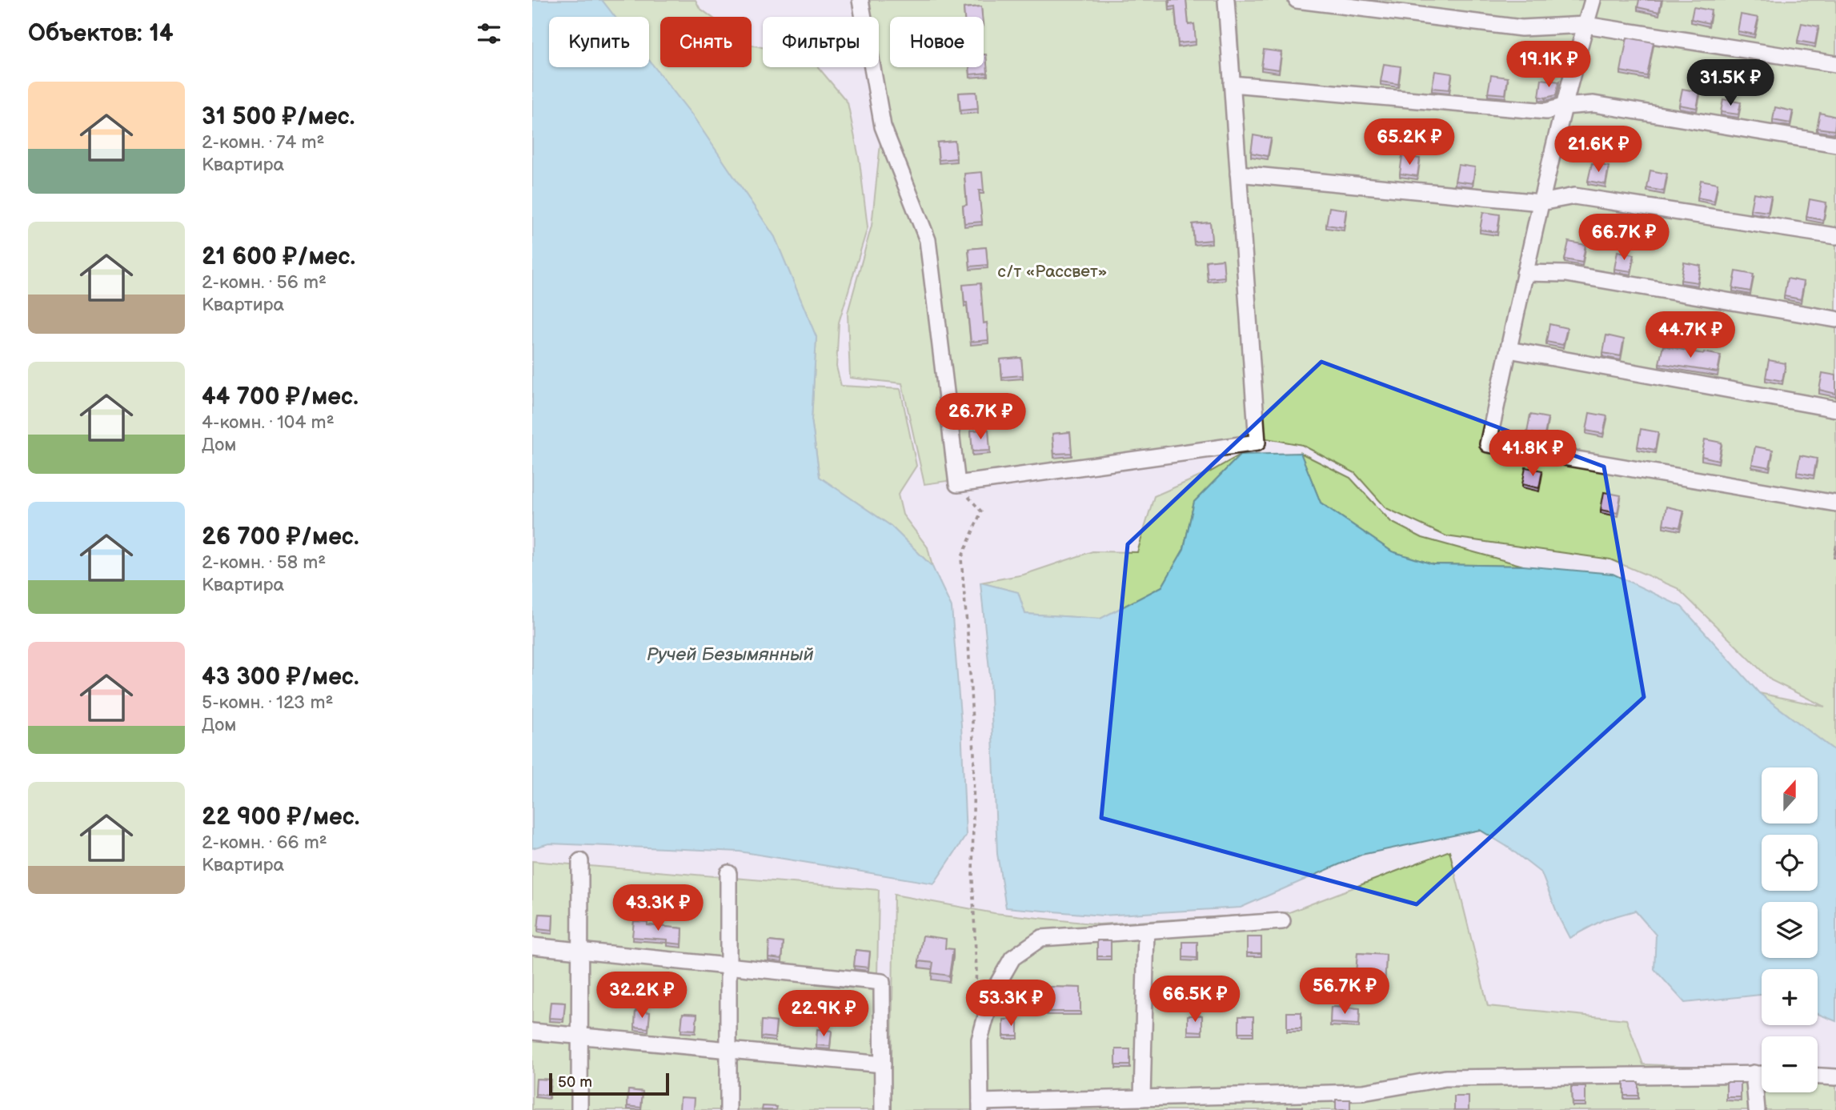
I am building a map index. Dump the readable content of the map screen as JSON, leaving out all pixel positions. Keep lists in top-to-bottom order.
{
  "water": ["Ручей Безымянный"],
  "parks": ["с/т «Рассвет»"],
  "scale_bar": "50 m",
  "north": "top",
  "page": {
    "heading": "Объектов: 14",
    "chip": [
      "Купить",
      "Снять",
      "Фильтры",
      "Новое"
    ],
    "price": [
      "19.1K ₽",
      "31.5K ₽",
      "65.2K ₽",
      "21.6K ₽",
      "66.7K ₽",
      "44.7K ₽",
      "26.7K ₽",
      "41.8K ₽",
      "43.3K ₽",
      "56.7K ₽",
      "32.2K ₽",
      "66.5K ₽",
      "53.3K ₽",
      "22.9K ₽"
    ],
    "list": [
      {
        "name": "31 500 ₽/мес.",
        "note": "2-комн. · 74 m² · Квартира"
      },
      {
        "name": "21 600 ₽/мес.",
        "note": "2-комн. · 56 m² · Квартира"
      },
      {
        "name": "44 700 ₽/мес.",
        "note": "4-комн. · 104 m² · Дом"
      },
      {
        "name": "26 700 ₽/мес.",
        "note": "2-комн. · 58 m² · Квартира"
      },
      {
        "name": "43 300 ₽/мес.",
        "note": "5-комн. · 123 m² · Дом"
      },
      {
        "name": "22 900 ₽/мес.",
        "note": "2-комн. · 66 m² · Квартира"
      }
    ],
    "map_buttons": ["+", "−"],
    "scale": "50 m"
  }
}
